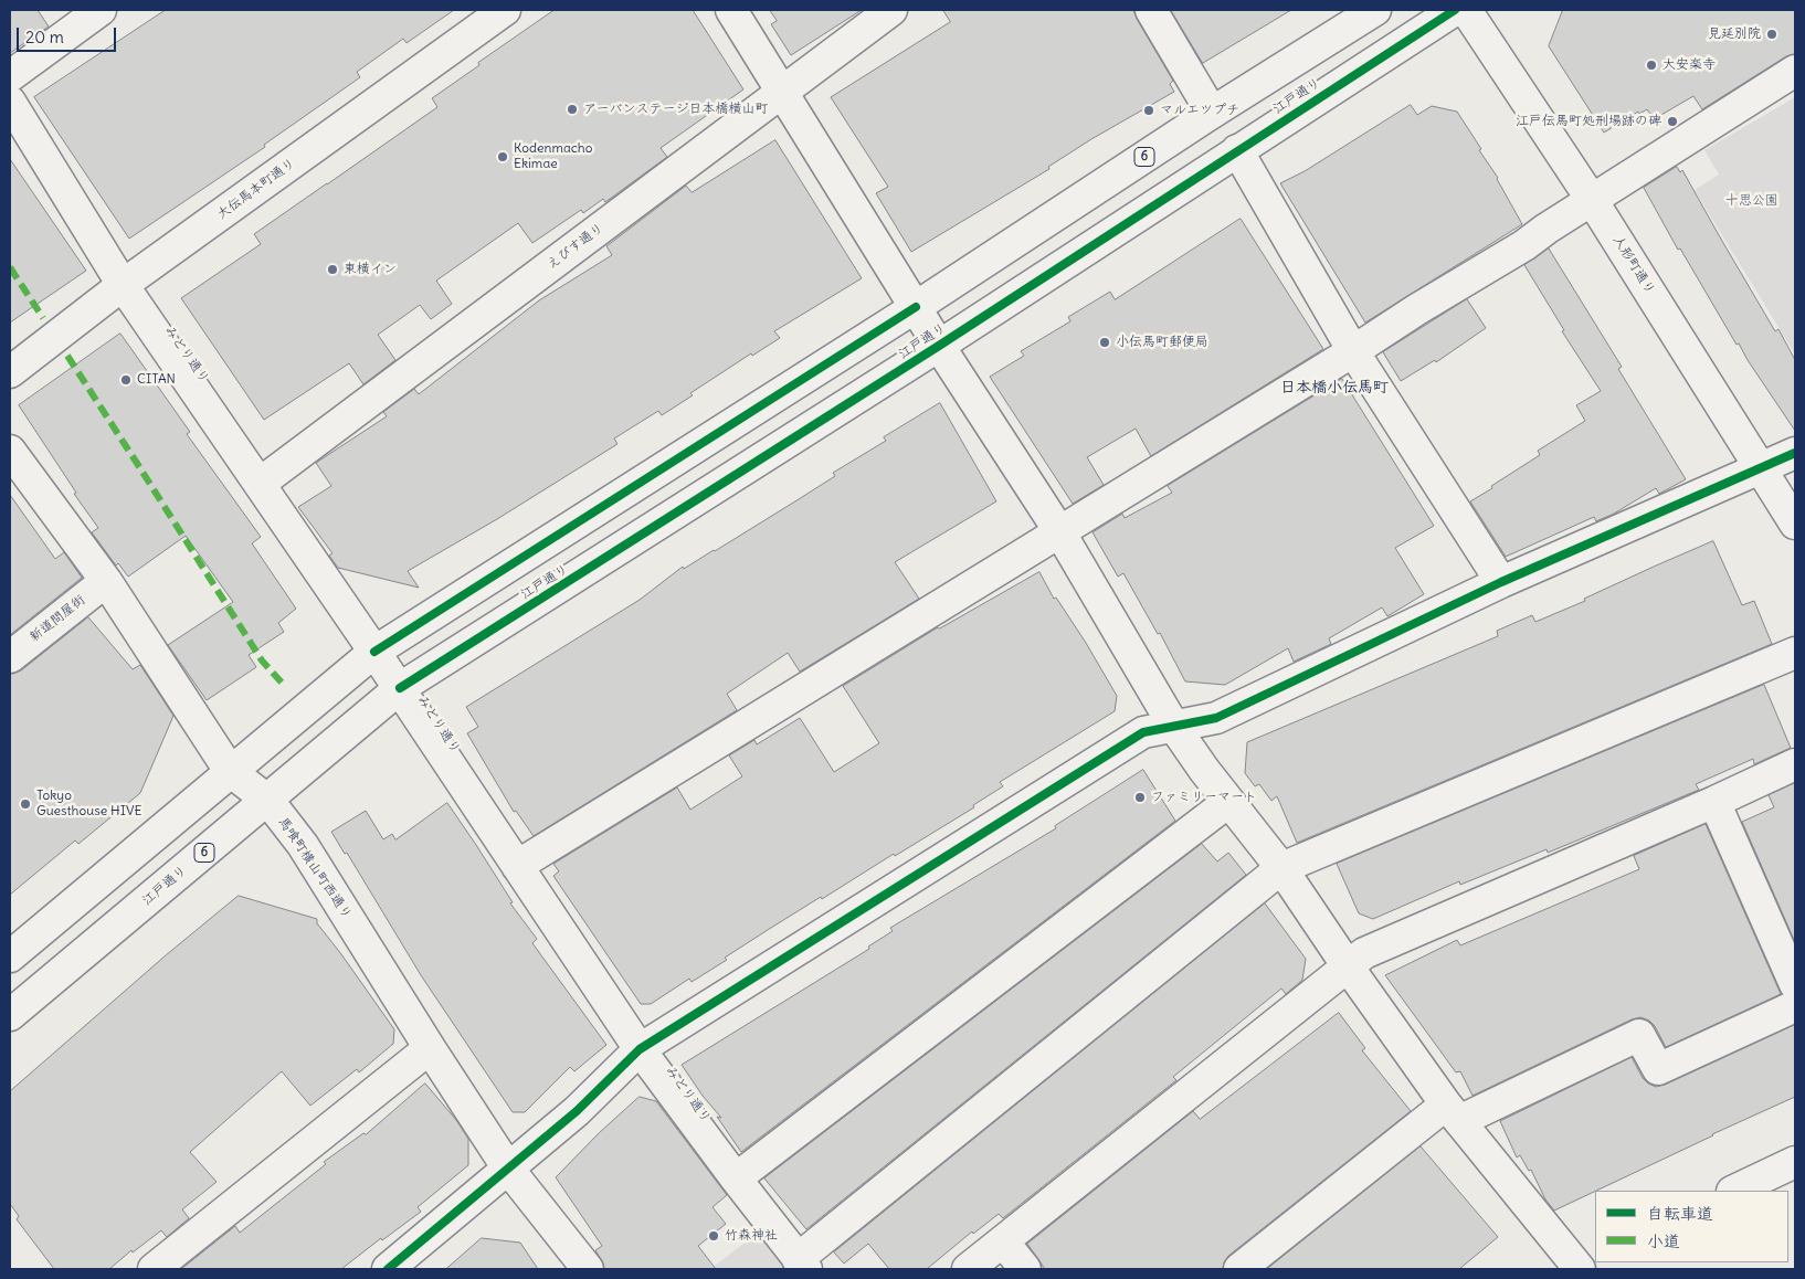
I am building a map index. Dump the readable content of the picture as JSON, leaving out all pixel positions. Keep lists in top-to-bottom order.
{
  "streets": {
    "main road": [
      "江戸通り",
      "6",
      "大伝馬本町通り",
      "えびす通り",
      "人形町通り",
      "みどり通り",
      "新道問屋街",
      "馬喰町横山町西通り"
    ]
  },
  "crossings": [
    ["江戸通り", "みどり通り"],
    ["江戸通り", "馬喰町横山町西通り"],
    ["6", "みどり通り"],
    ["6", "馬喰町横山町西通り"],
    ["大伝馬本町通り", "みどり通り"],
    ["えびす通り", "みどり通り"],
    ["新道問屋街", "馬喰町横山町西通り"]
  ],
  "districts": ["日本橋小伝馬町"],
  "parks": ["十思公園"],
  "places": [
    "見延別院",
    "大安楽寺",
    "アーバンステージ日本橋横山町",
    "マルエツプチ",
    "江戸伝馬町処刑場跡の碑",
    "Kodenmacho Ekimae",
    "東横イン",
    "小伝馬町郵便局",
    "CITAN",
    "ファミリーマート",
    "Tokyo Guesthouse HIVE",
    "竹森神社"
  ],
  "legend": ["自転車道", "小道"],
  "scale_bar": "20 m"
}
